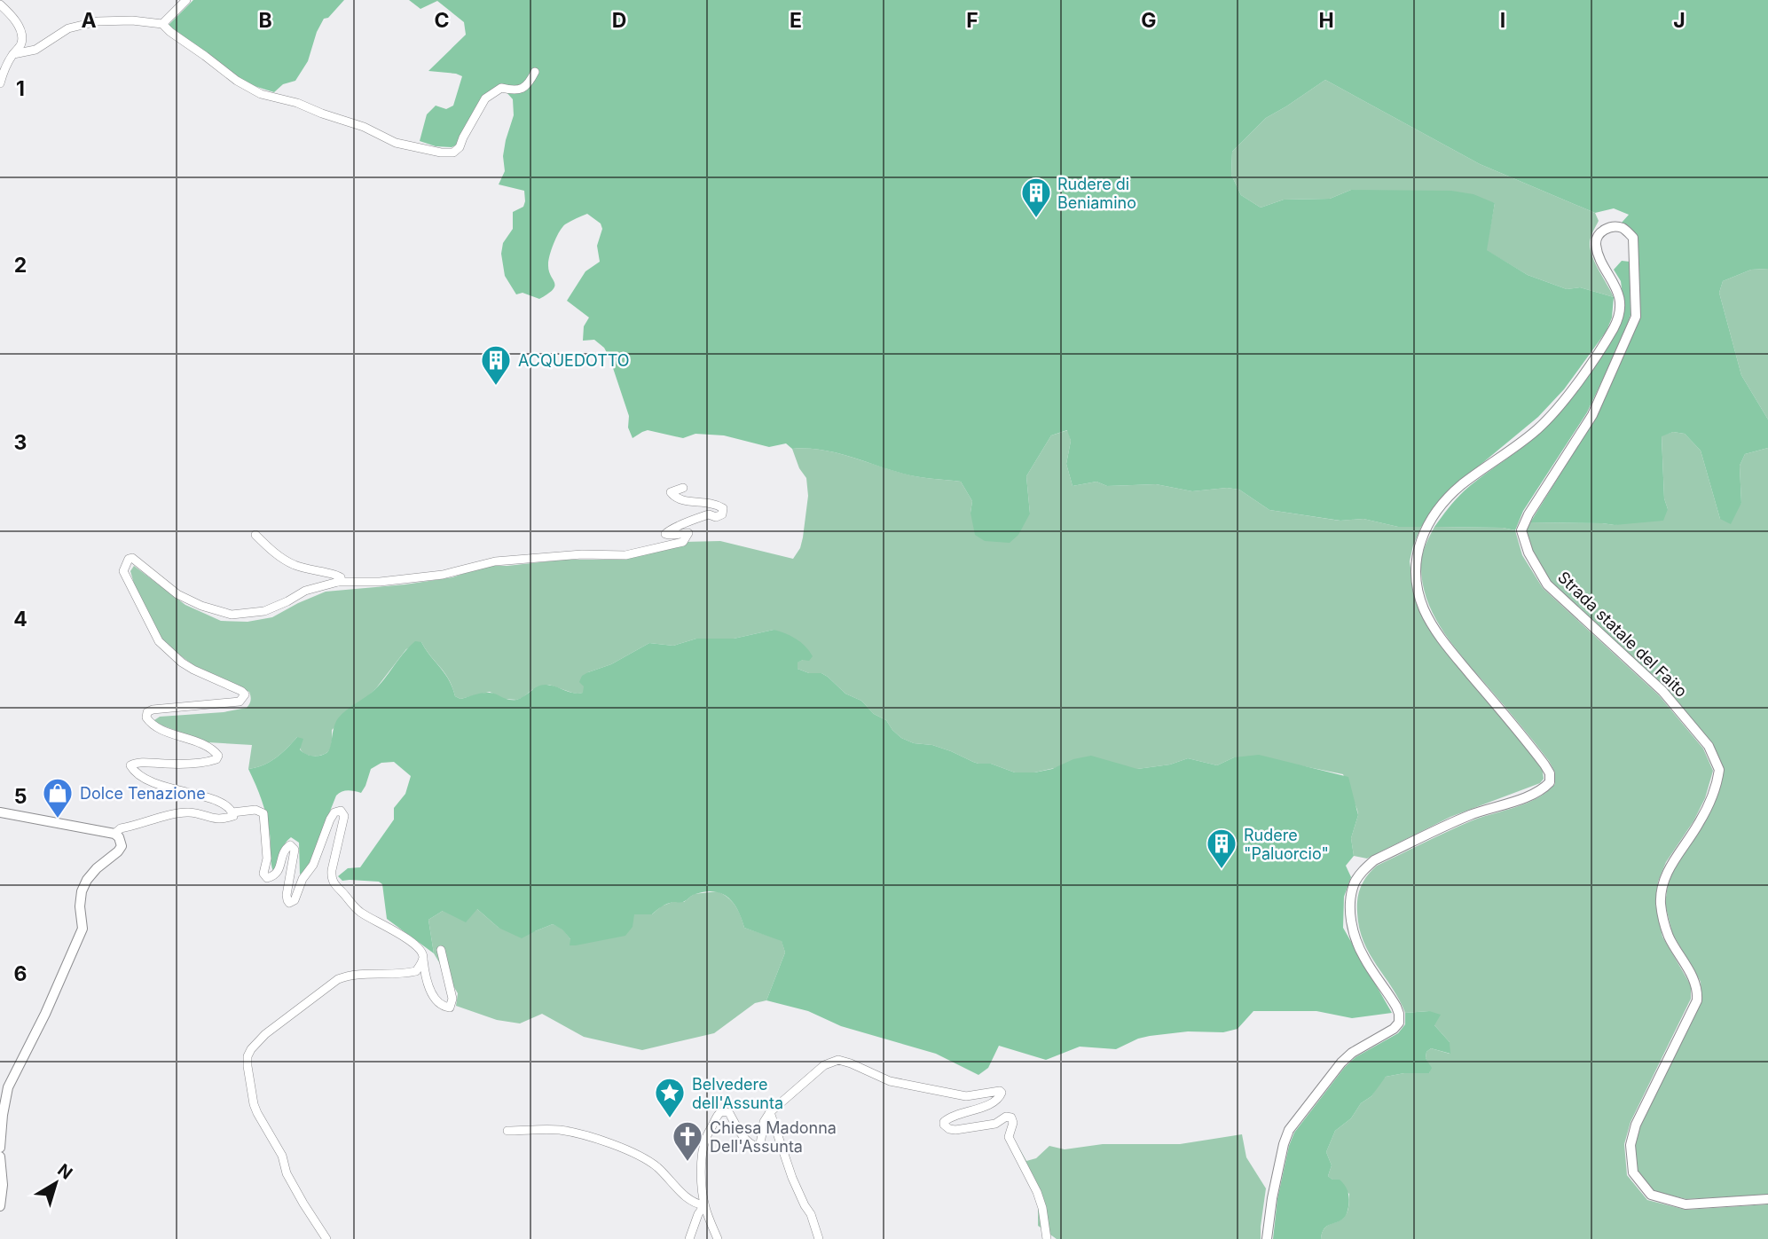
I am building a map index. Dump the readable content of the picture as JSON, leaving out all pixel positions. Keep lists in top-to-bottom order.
{
  "streets": {
    "street": ["Strada statale del Faito"]
  },
  "places": {
    "building": ["Rudere di Beniamino", "ACQUEDOTTO", "Rudere \"Paluorcio\""],
    "shop": ["Dolce Tenazione"],
    "place": ["Belvedere dell'Assunta"],
    "church": ["Chiesa Madonna Dell'Assunta"]
  },
  "north": "top right",
  "grid": {
    "columns": [
      "A",
      "B",
      "C",
      "D",
      "E",
      "F",
      "G",
      "H",
      "I",
      "J"
    ],
    "rows": [
      "1",
      "2",
      "3",
      "4",
      "5",
      "6"
    ]
  }
}
